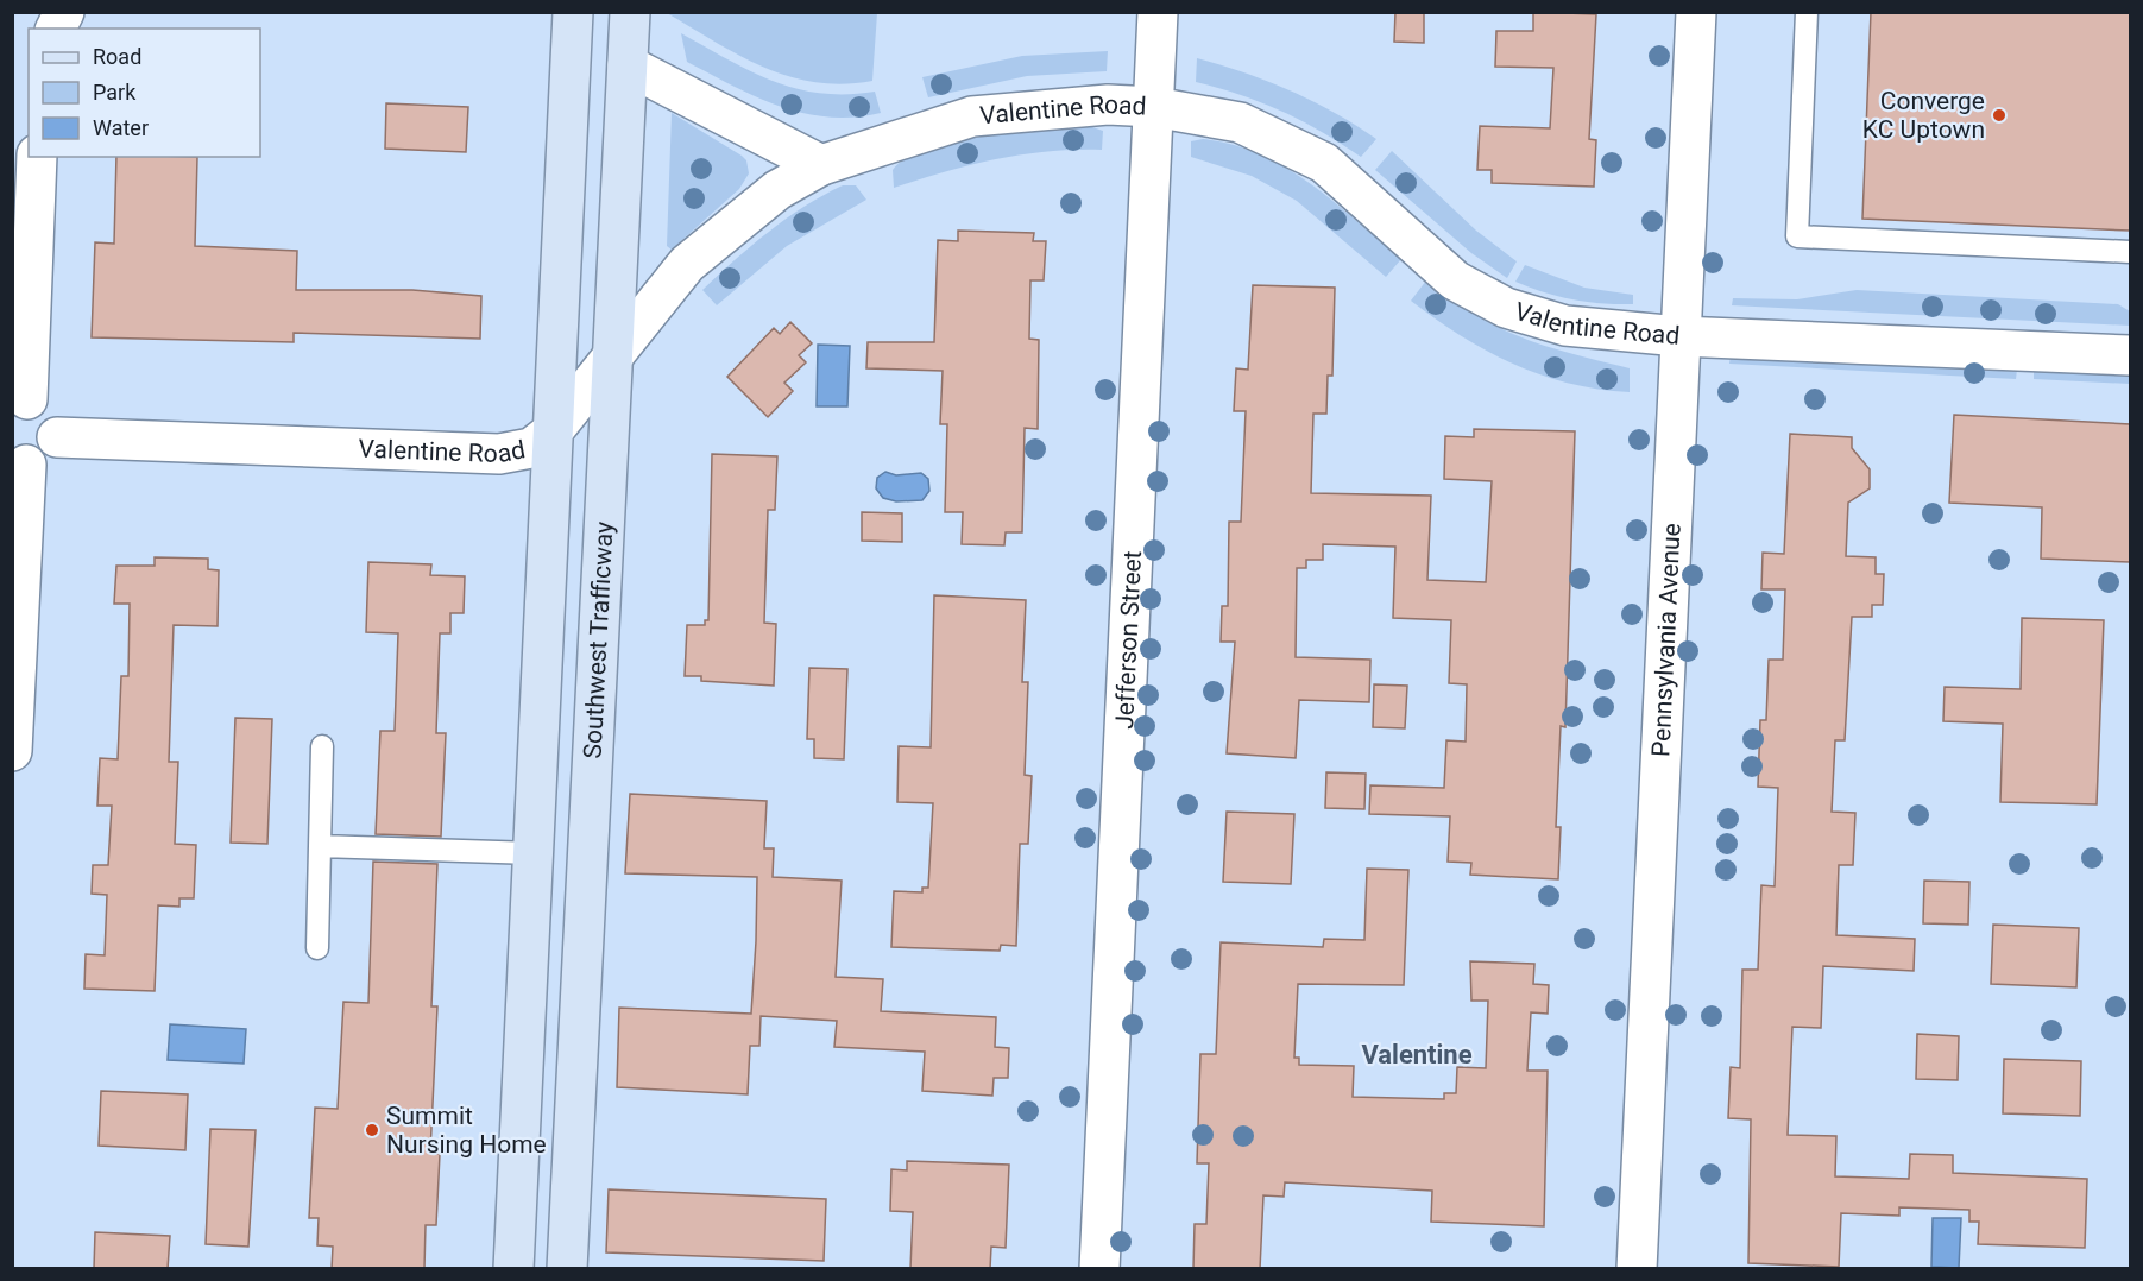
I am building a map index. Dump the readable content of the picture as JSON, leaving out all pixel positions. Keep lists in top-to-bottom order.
{
  "streets": {
    "main road": ["Southwest Trafficway"],
    "street": ["Valentine Road", "Jefferson Street", "Pennsylvania Avenue"]
  },
  "crossings": [
    ["Valentine Road", "Southwest Trafficway"],
    ["Valentine Road", "Jefferson Street"],
    ["Valentine Road", "Pennsylvania Avenue"]
  ],
  "districts": ["Valentine"],
  "places": ["Converge KC Uptown", "Summit Nursing Home"],
  "legend": ["Road", "Park", "Water"]
}
